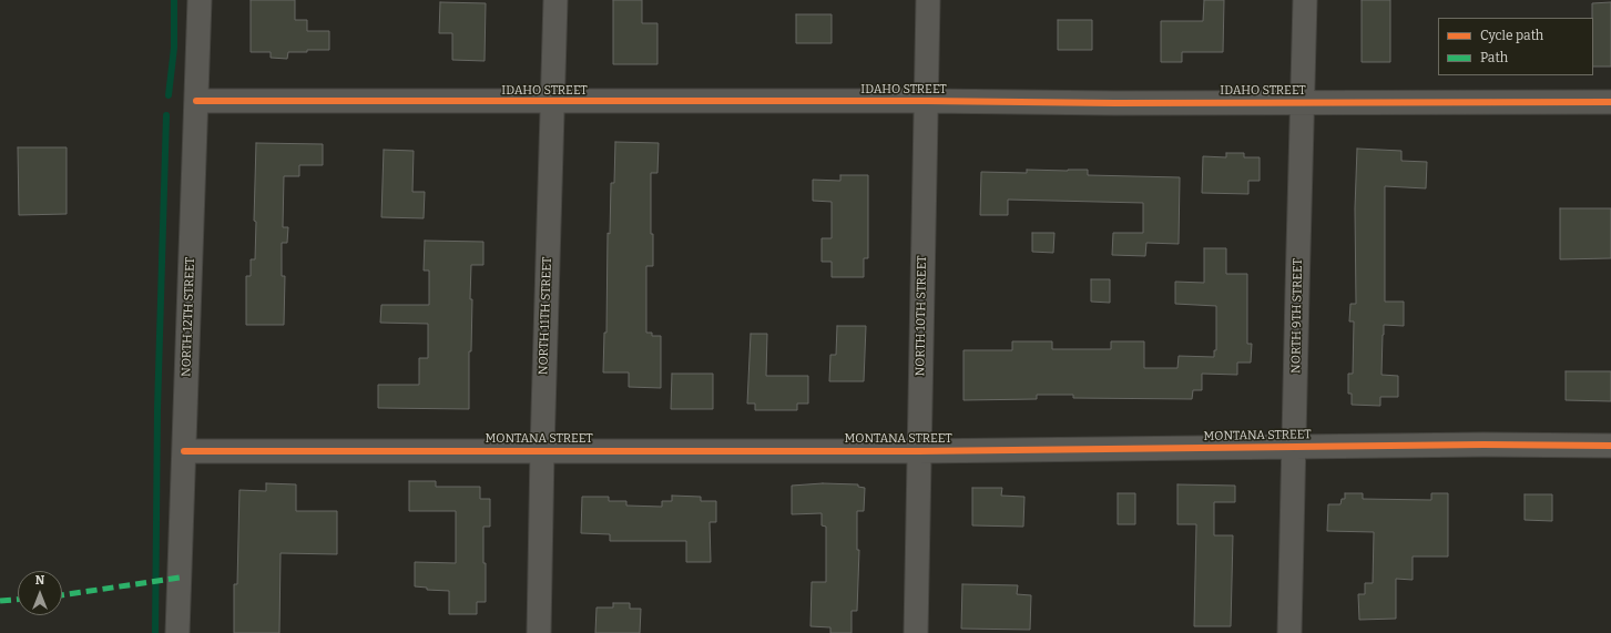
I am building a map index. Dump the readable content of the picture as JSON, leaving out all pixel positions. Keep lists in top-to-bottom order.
{
  "streets": {
    "street": [
      "IDAHO STREET",
      "NORTH 11TH STREET",
      "NORTH 10TH STREET",
      "NORTH 9TH STREET",
      "NORTH 12TH STREET",
      "MONTANA STREET"
    ]
  },
  "crossings": [
    ["IDAHO STREET", "NORTH 11TH STREET"],
    ["IDAHO STREET", "NORTH 10TH STREET"],
    ["IDAHO STREET", "NORTH 9TH STREET"],
    ["IDAHO STREET", "NORTH 12TH STREET"],
    ["NORTH 11TH STREET", "MONTANA STREET"],
    ["NORTH 10TH STREET", "MONTANA STREET"],
    ["NORTH 9TH STREET", "MONTANA STREET"],
    ["NORTH 12TH STREET", "MONTANA STREET"]
  ],
  "legend": ["Cycle path", "Path"],
  "north": "top"
}
